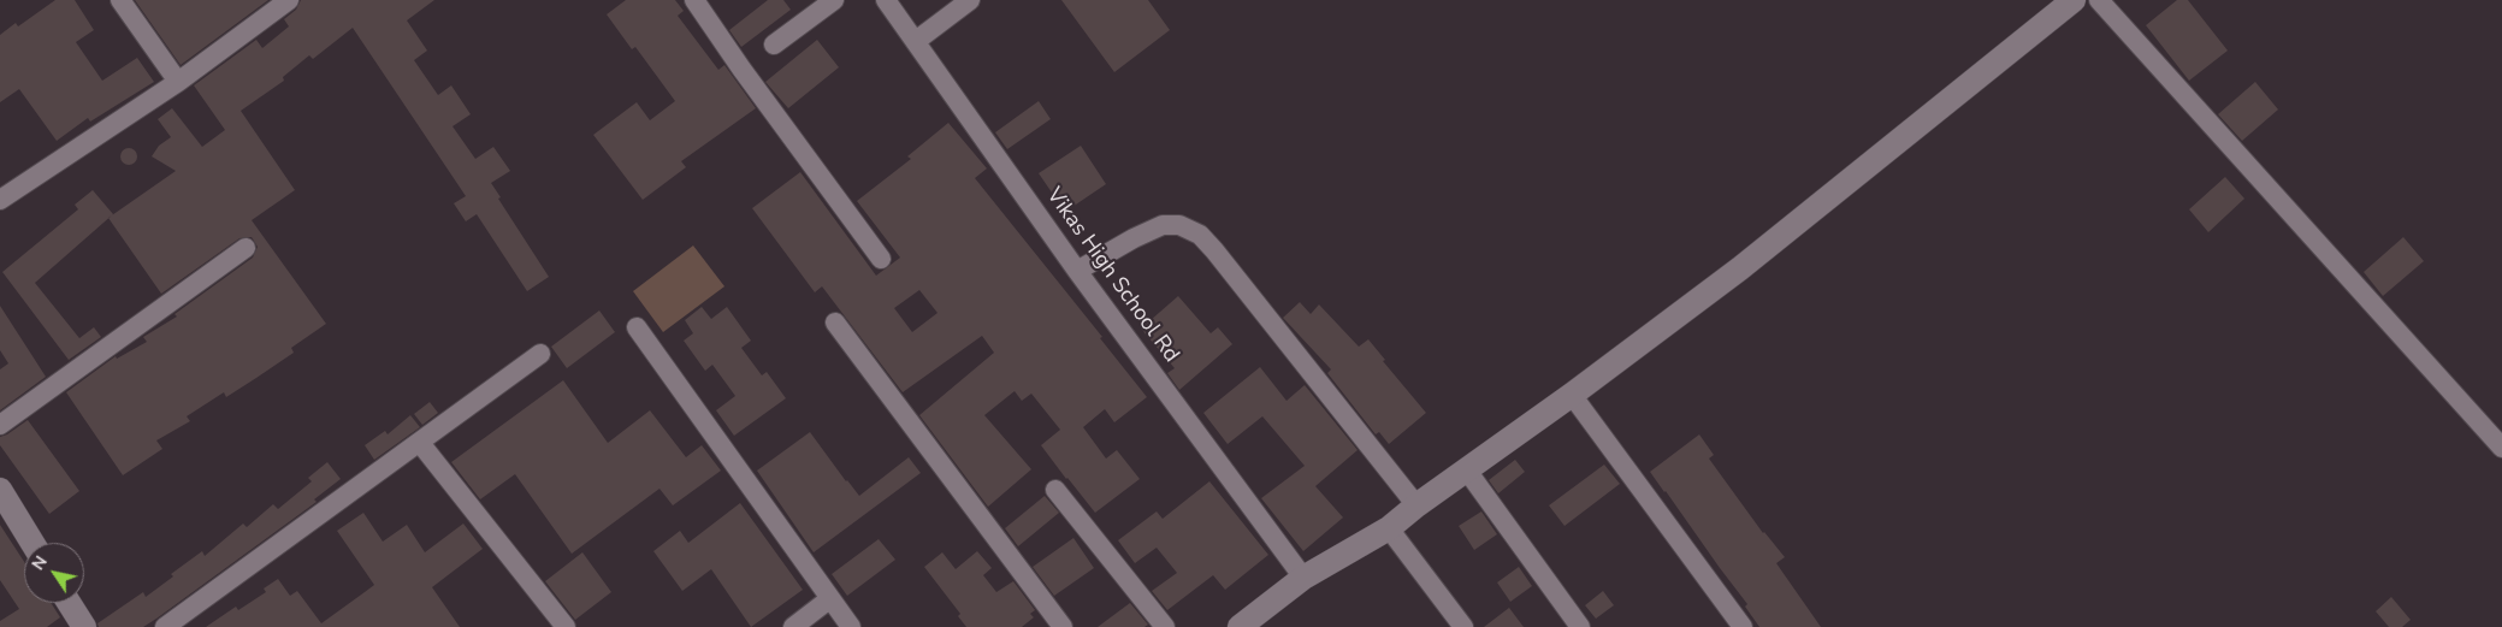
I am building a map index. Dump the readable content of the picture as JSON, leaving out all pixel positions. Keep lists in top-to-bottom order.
{
  "streets": {
    "street": ["Vikas High School Rd"]
  },
  "north": "top left"
}
